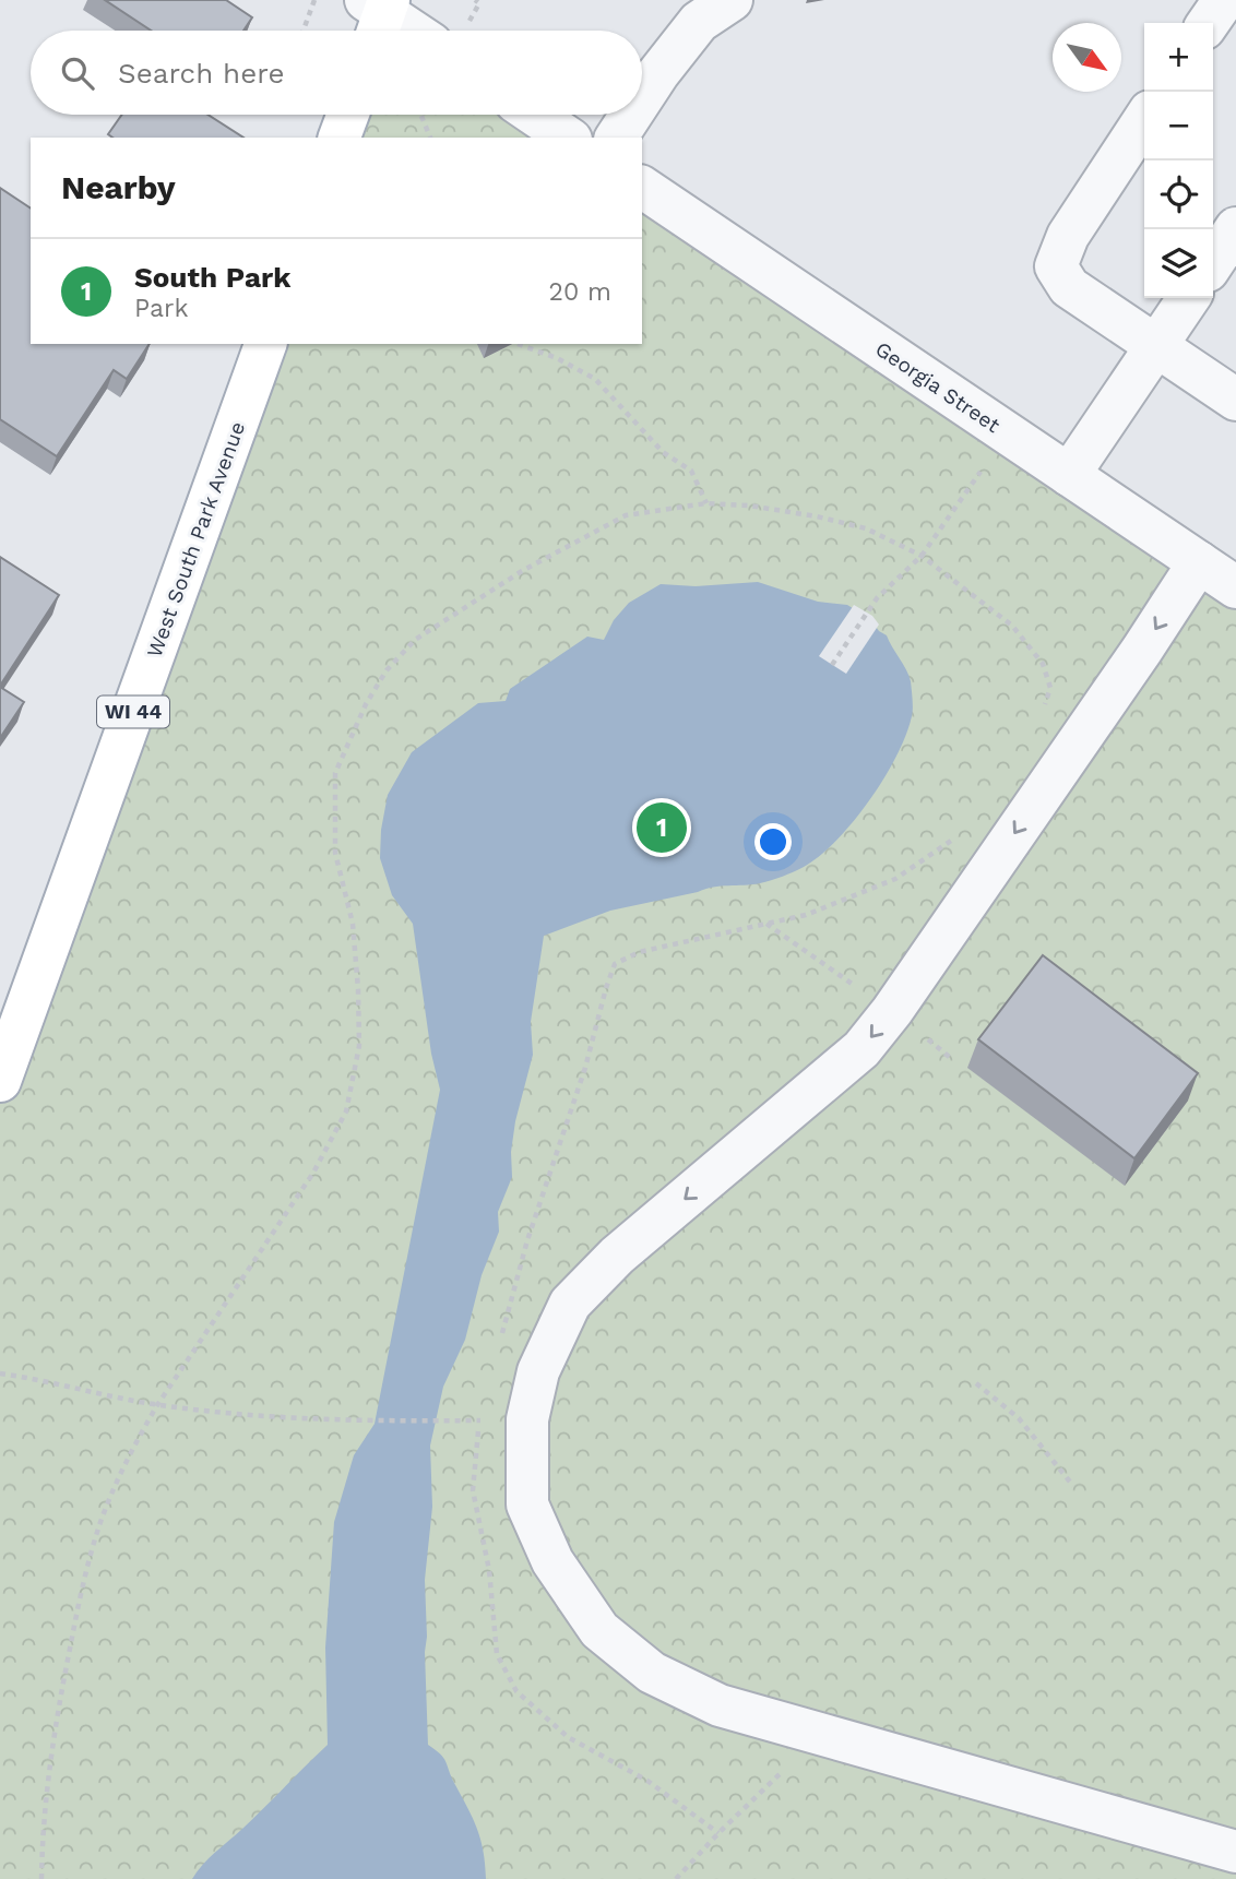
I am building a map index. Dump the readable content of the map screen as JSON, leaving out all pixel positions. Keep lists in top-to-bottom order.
{
  "streets": {
    "main road": ["West South Park Avenue", "WI 44"],
    "street": ["Georgia Street"]
  },
  "north": "bottom right",
  "page": {
    "map_buttons": ["+", "−"],
    "search": "Search here",
    "heading": "Nearby",
    "list": [
      {
        "mark": "1",
        "name": "South Park",
        "note": "Park",
        "value": "20 m"
      }
    ],
    "pins": "1"
  }
}
